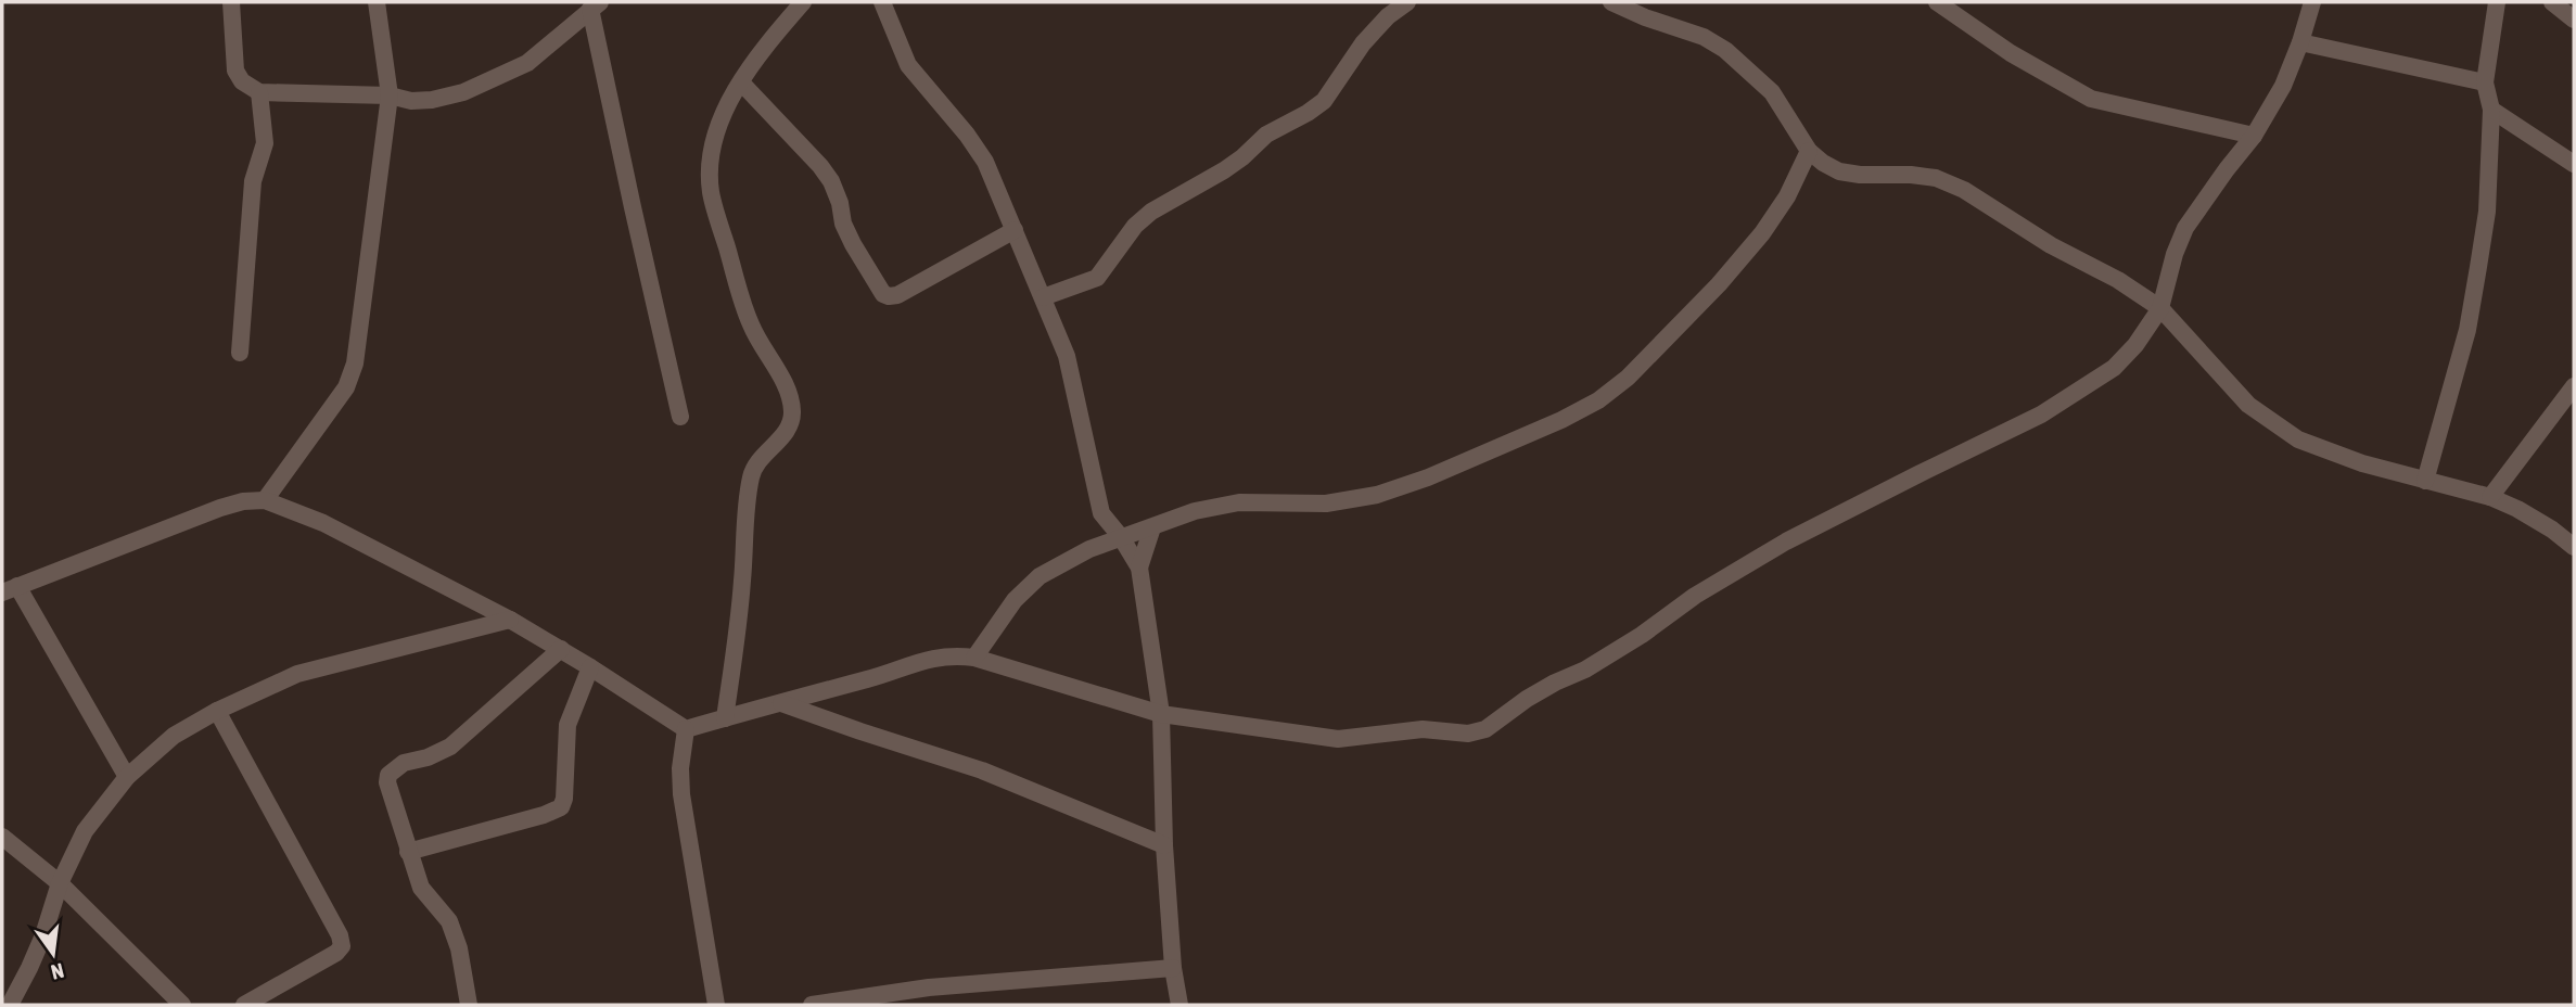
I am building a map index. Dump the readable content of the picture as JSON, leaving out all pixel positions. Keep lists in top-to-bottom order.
{
  "north": "bottom"
}
